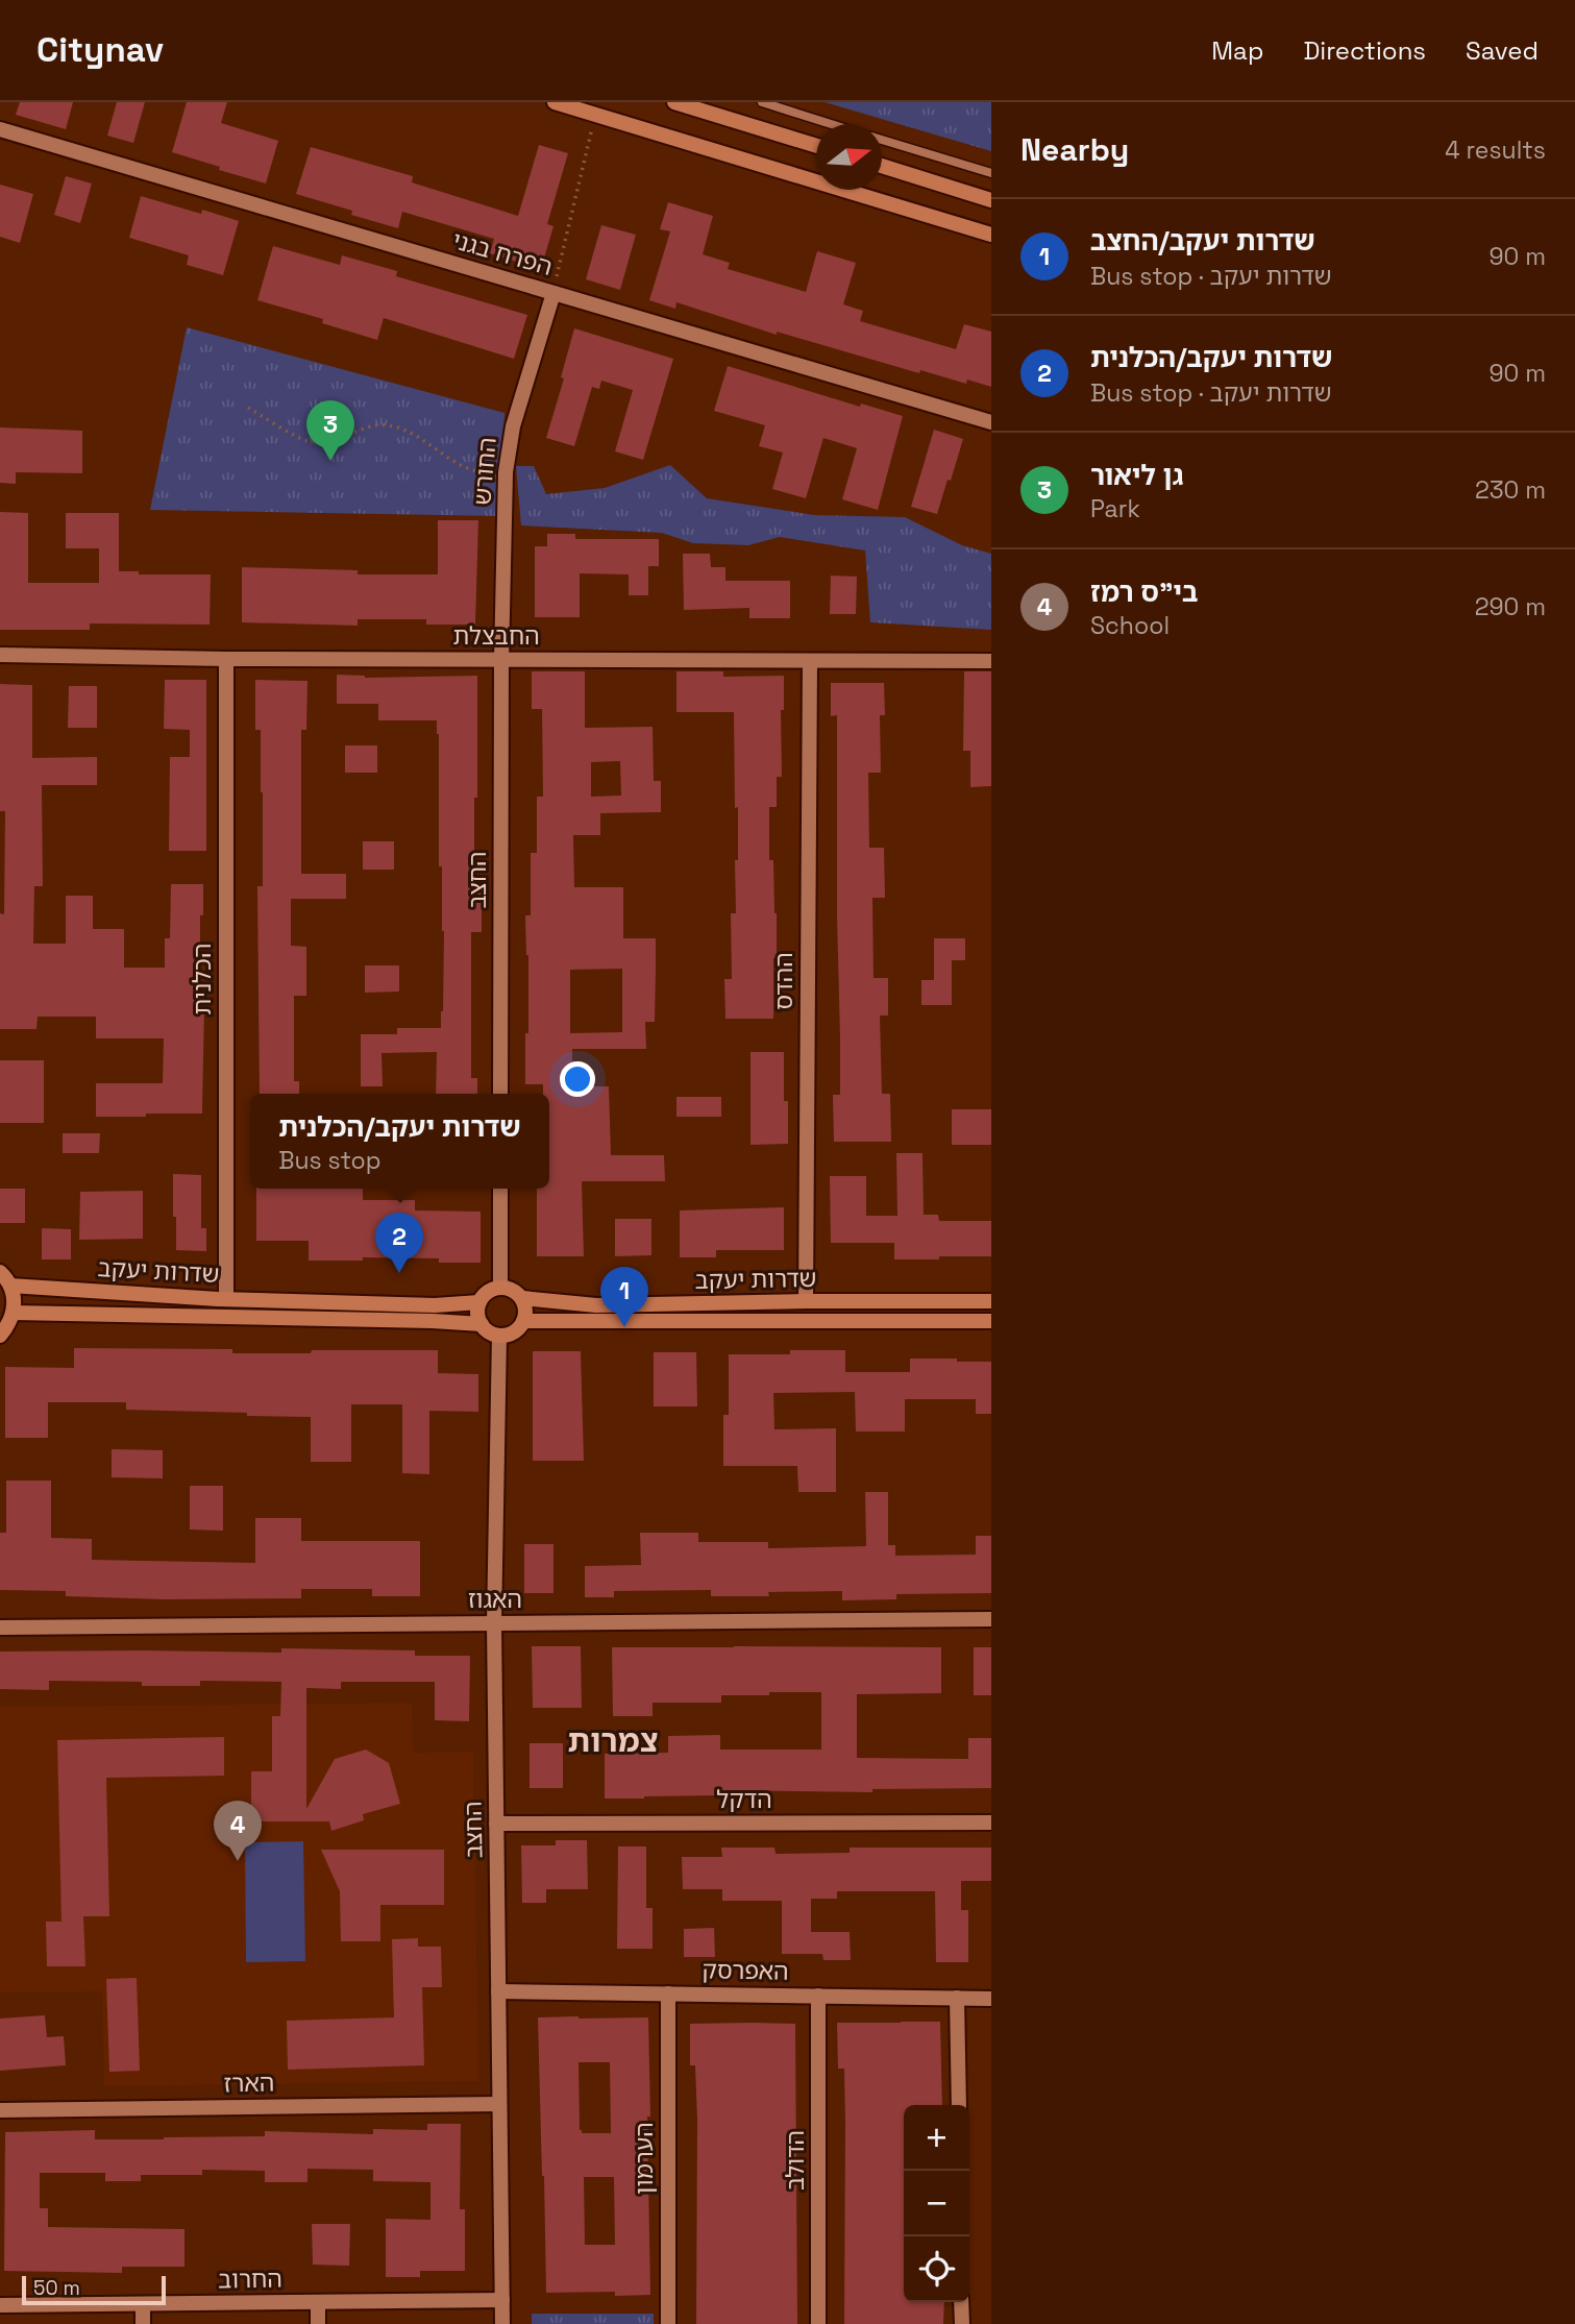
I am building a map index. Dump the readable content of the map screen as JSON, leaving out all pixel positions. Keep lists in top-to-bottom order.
{
  "streets": {
    "street": [
      "הפרח בגני",
      "החורש",
      "החבצלת",
      "החצב",
      "הכלנית",
      "ההדס",
      "שדרות יעקב",
      "האגוז",
      "הדקל",
      "האפרסק",
      "הארז",
      "הערמון",
      "הדולב",
      "החרוב"
    ]
  },
  "crossings": [
    ["הפרח בגני", "החורש"],
    ["החורש", "החבצלת"],
    ["החורש", "החצב"],
    ["החבצלת", "החצב"],
    ["החבצלת", "הכלנית"],
    ["החבצלת", "ההדס"],
    ["החצב", "שדרות יעקב"],
    ["החצב", "האגוז"],
    ["החצב", "הדקל"],
    ["החצב", "האפרסק"],
    ["החצב", "הארז"],
    ["החצב", "החרוב"],
    ["הכלנית", "שדרות יעקב"],
    ["ההדס", "שדרות יעקב"],
    ["האפרסק", "הערמון"],
    ["האפרסק", "הדולב"]
  ],
  "districts": ["צמרות"],
  "scale_bar": "50 m",
  "north": "right",
  "page": {
    "header": "Citynav",
    "nav": ["Map", "Directions", "Saved"],
    "heading": ["Nearby", "4 results"],
    "list": [
      {
        "mark": "1",
        "name": "שדרות יעקב/החצב",
        "note": "Bus stop · שדרות יעקב",
        "value": "90 m"
      },
      {
        "mark": "2",
        "name": "שדרות יעקב/הכלנית",
        "note": "Bus stop · שדרות יעקב",
        "value": "90 m"
      },
      {
        "mark": "3",
        "name": "גן ליאור",
        "note": "Park",
        "value": "230 m"
      },
      {
        "mark": "4",
        "name": "בי\"ס רמז",
        "note": "School",
        "value": "290 m"
      }
    ],
    "pins": [
      "3",
      "2",
      "1",
      "4"
    ],
    "popup": ["שדרות יעקב/הכלנית", "Bus stop"],
    "map_buttons": ["+", "−"],
    "scale": "50 m"
  }
}
